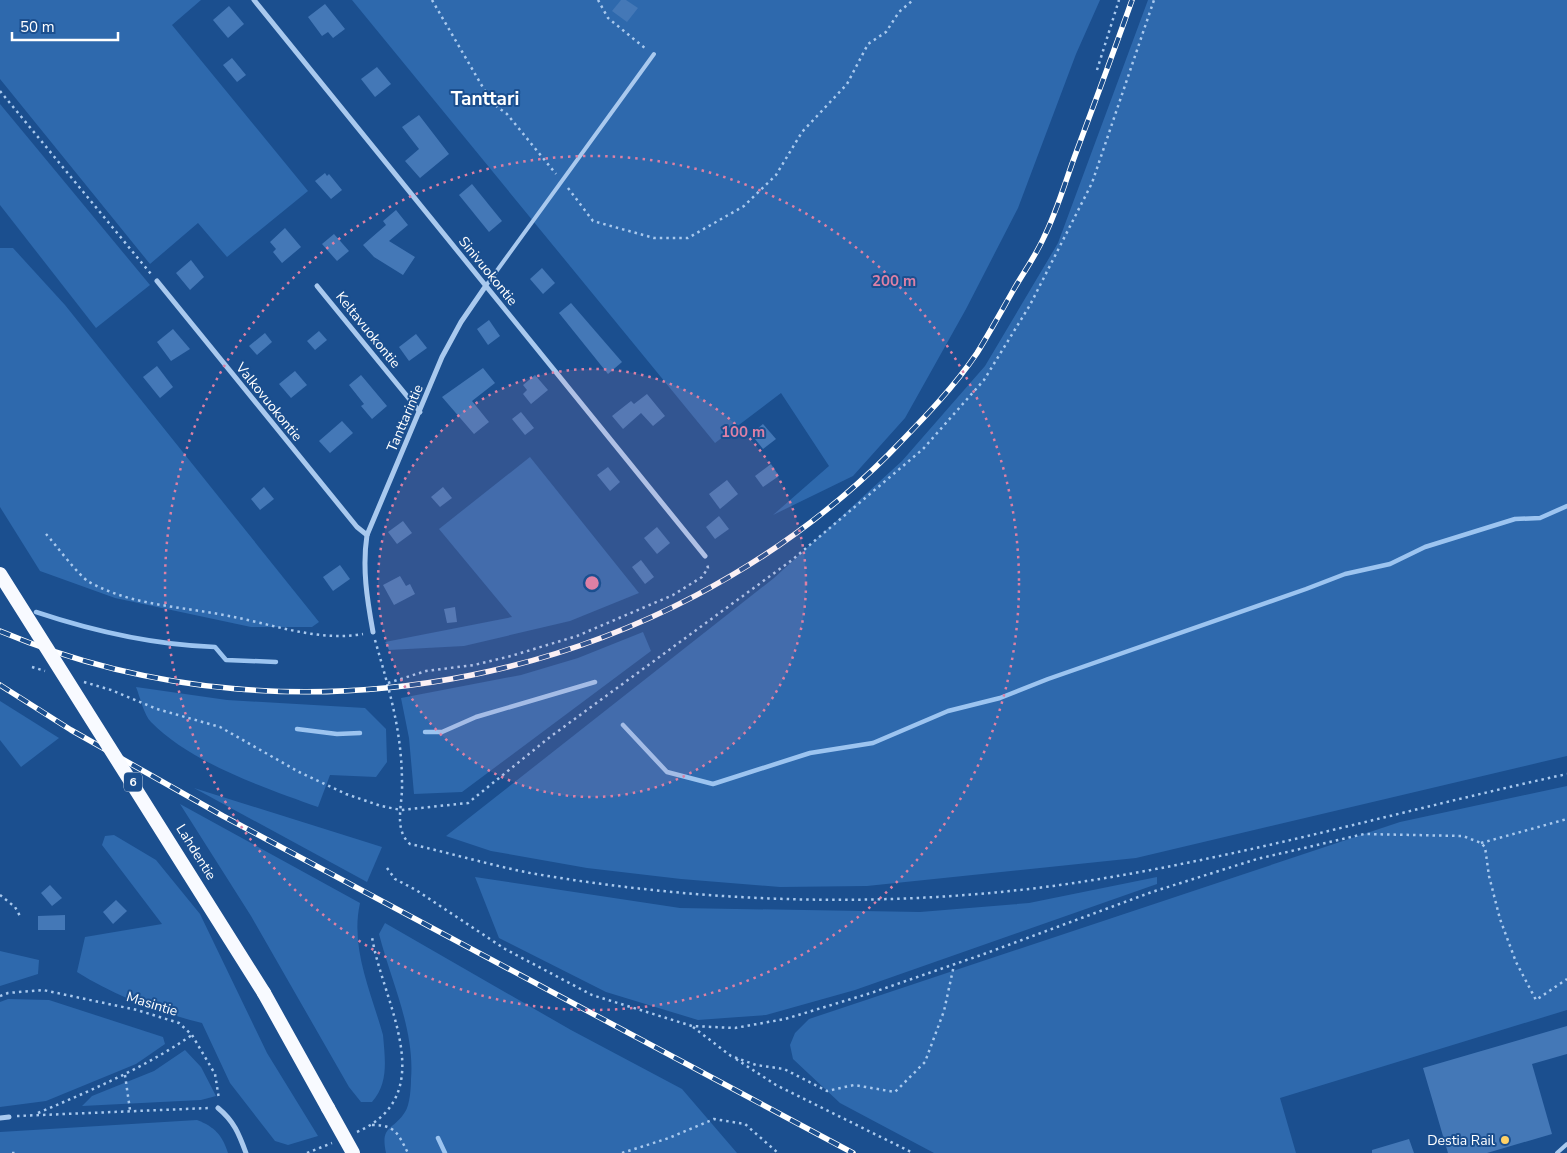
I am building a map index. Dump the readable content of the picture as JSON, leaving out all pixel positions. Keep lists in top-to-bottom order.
{
  "streets": {
    "highway": ["6", "Lahdentie"],
    "street": [
      "Sinivuokontie",
      "Keltavuokontie",
      "Valkovuokontie",
      "Tanttarintie"
    ],
    "path": ["Masintie"]
  },
  "crossings": [
    ["Sinivuokontie", "Tanttarintie"],
    ["Keltavuokontie", "Tanttarintie"],
    ["Valkovuokontie", "Tanttarintie"]
  ],
  "districts": ["Tanttari"],
  "places": ["Destia Rail"],
  "scale_bar": "50 m",
  "rings": ["200 m", "100 m"]
}
